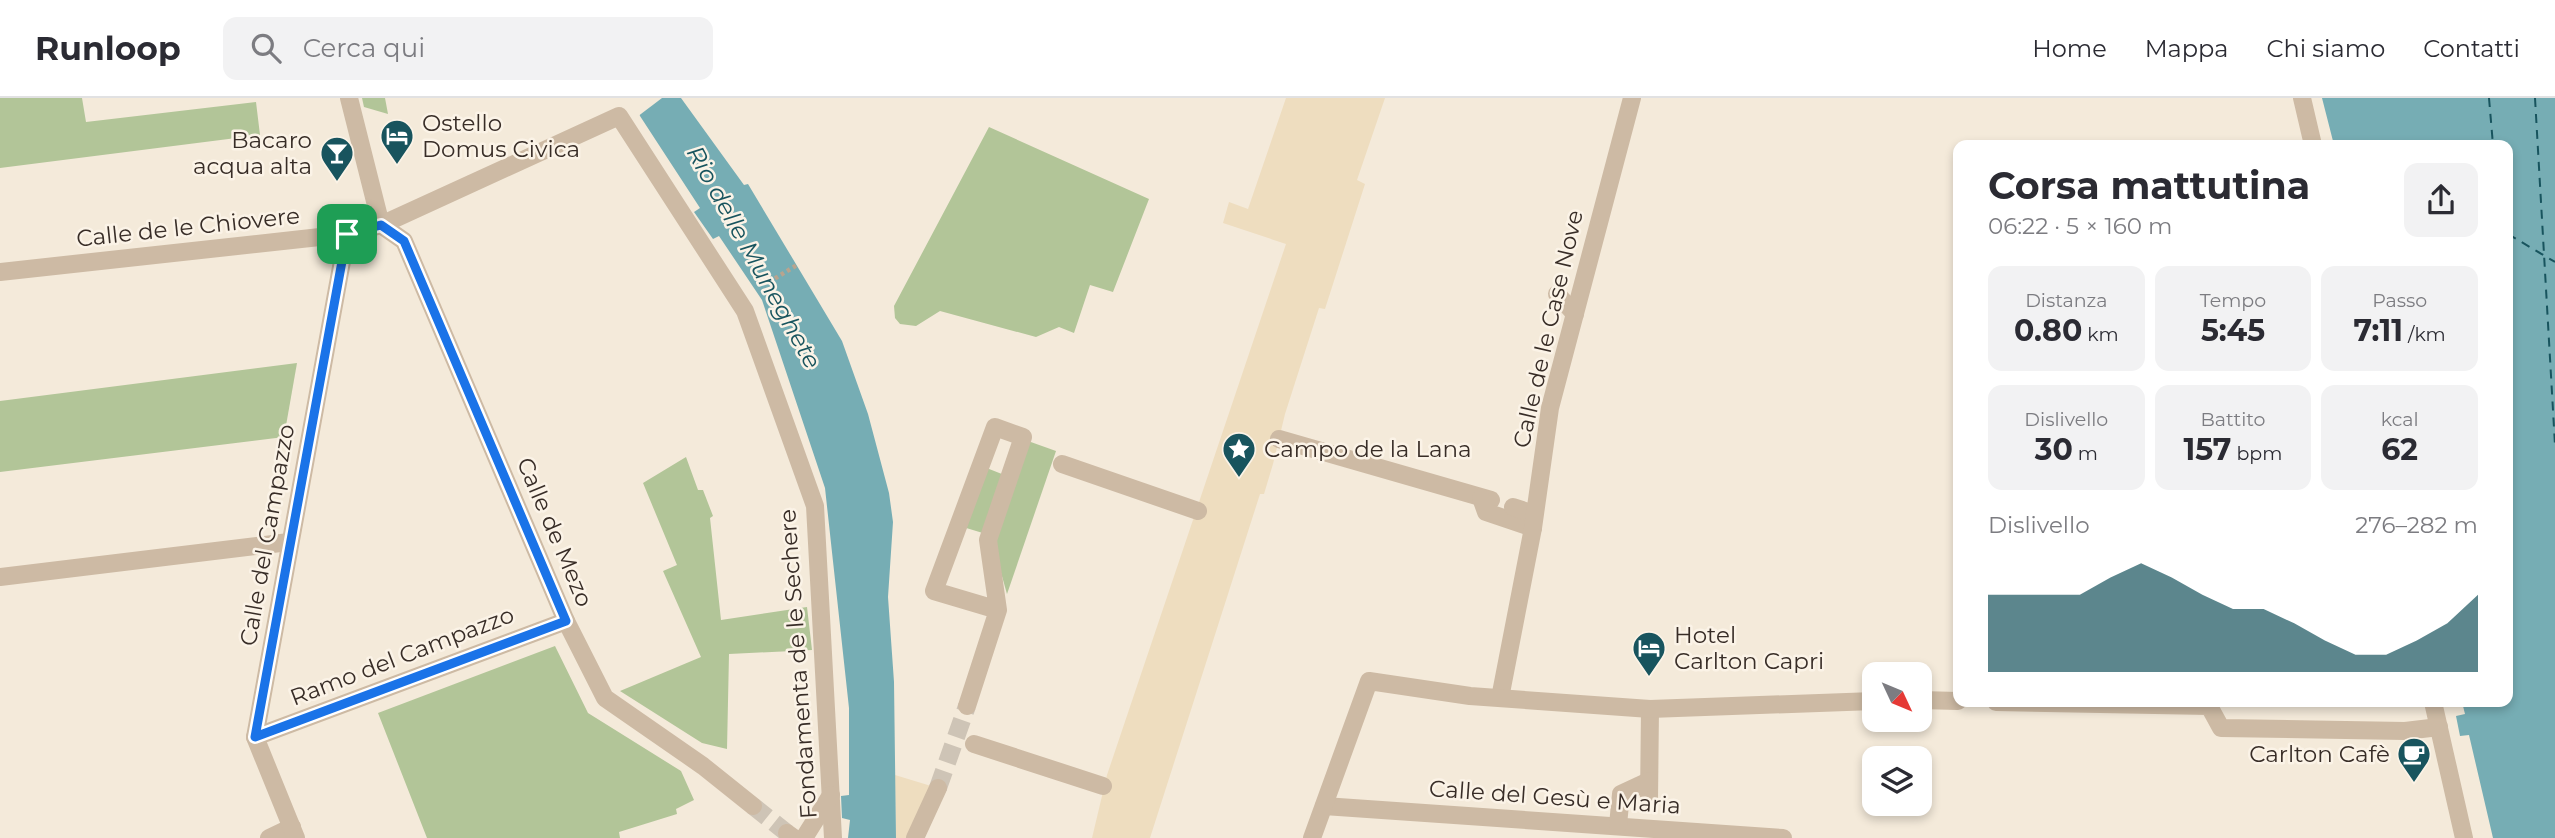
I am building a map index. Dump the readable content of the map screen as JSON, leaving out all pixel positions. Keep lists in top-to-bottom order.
{
  "streets": {
    "street": [
      "Calle de le Chiovere",
      "Calle de le Case Nove",
      "Calle de Mezo",
      "Calle del Campazzo",
      "Ramo del Campazzo",
      "Fondamenta de le Sechere",
      "Calle del Gesù e Maria"
    ]
  },
  "crossings": [
    ["Calle de le Chiovere", "Calle de Mezo"],
    ["Calle de le Chiovere", "Calle del Campazzo"],
    ["Calle de le Chiovere", "Fondamenta de le Sechere"],
    ["Calle de Mezo", "Ramo del Campazzo"],
    ["Calle del Campazzo", "Ramo del Campazzo"]
  ],
  "water": ["Rio delle Muneghete"],
  "places": {
    "hotel": ["Ostello Domus Civica", "Hotel Carlton Capri"],
    "bar": ["Bacaro acqua alta"],
    "place": ["Campo de la Lana"],
    "cafe": ["Carlton Cafè"]
  },
  "north": "bottom right",
  "page": {
    "header": "Runloop",
    "search": "Cerca qui",
    "nav": [
      "Home",
      "Mappa",
      "Chi siamo",
      "Contatti"
    ],
    "heading": ["Corsa mattutina", "06:22 · 5 × 160 m"],
    "stats": [
      ["Distanza", "0.80 km"],
      ["Tempo", "5:45"],
      ["Passo", "7:11 /km"],
      ["Dislivello", "30 m"],
      ["Battito", "157 bpm"],
      ["kcal", "62"]
    ],
    "chart": ["Dislivello", "276–282 m"]
  }
}
